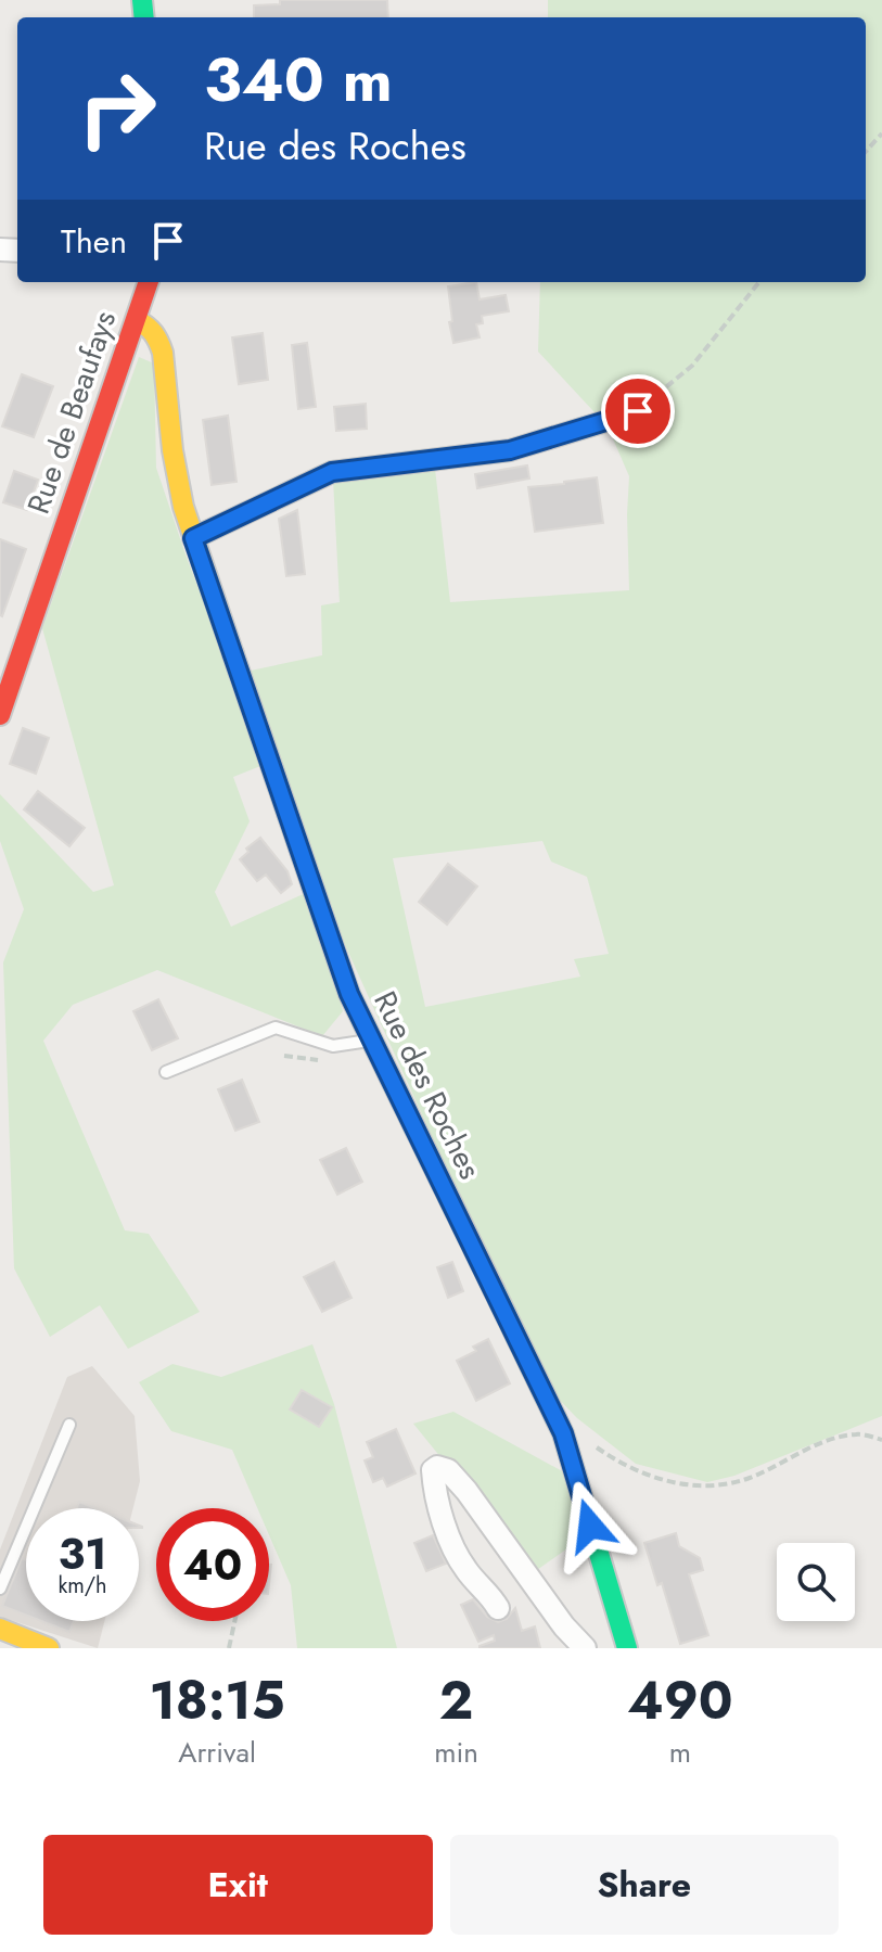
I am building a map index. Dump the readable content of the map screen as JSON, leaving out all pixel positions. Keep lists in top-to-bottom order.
{
  "streets": {
    "street": ["Rue de Beaufays", "Rue des Roches"]
  },
  "crossings": [
    ["Rue de Beaufays", "Rue des Roches"]
  ],
  "page": {
    "turn": ["340 m", "Rue des Roches"],
    "then": "Then",
    "speed": "31 km/h",
    "limit": "40",
    "eta": [
      "18:15",
      "Arrival",
      "2",
      "min",
      "490",
      "m"
    ],
    "buttons": ["Exit", "Share"]
  }
}
